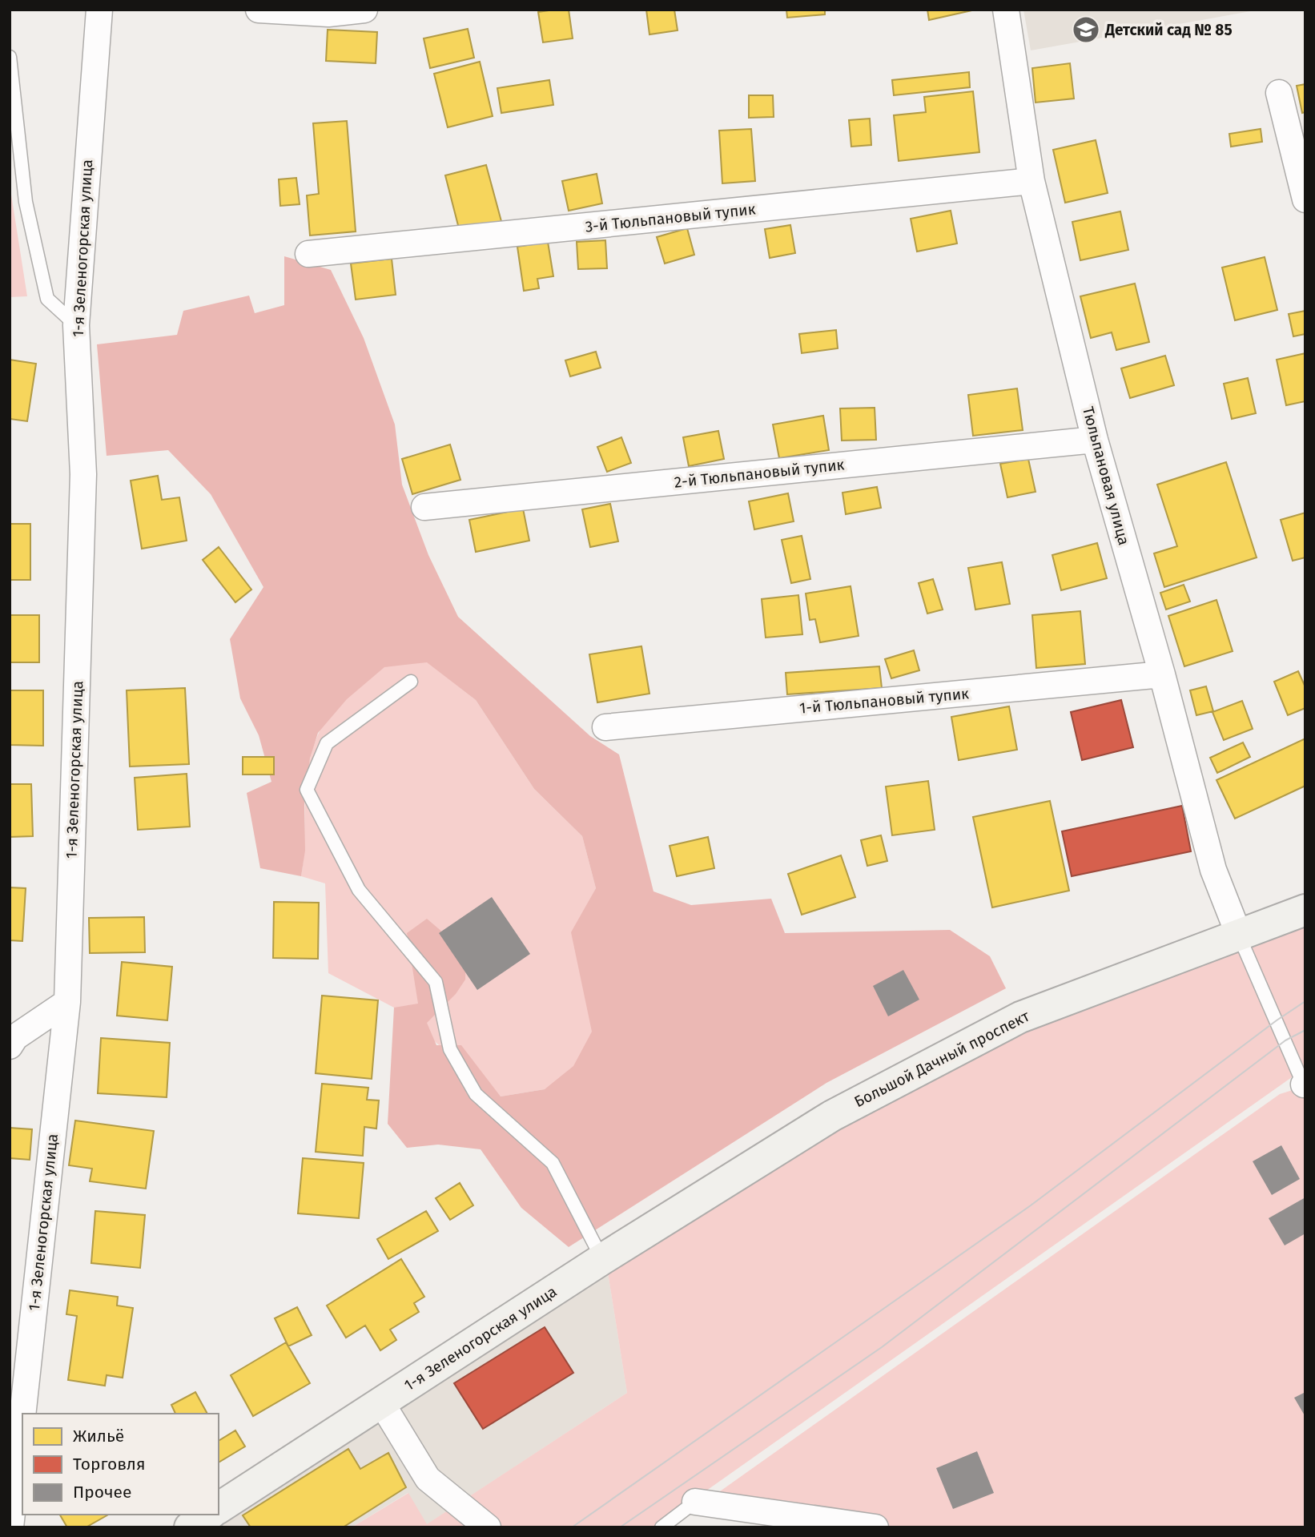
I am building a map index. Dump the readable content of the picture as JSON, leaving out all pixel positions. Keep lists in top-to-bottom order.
{
  "streets": {
    "main road": ["1-я Зеленогорская улица", "Большой Дачный проспект"],
    "street": [
      "3-й Тюльпановый тупик",
      "2-й Тюльпановый тупик",
      "Тюльпановая улица",
      "1-й Тюльпановый тупик"
    ]
  },
  "crossings": [
    ["3-й Тюльпановый тупик", "Тюльпановая улица"],
    ["1-я Зеленогорская улица", "Большой Дачный проспект"],
    ["2-й Тюльпановый тупик", "Тюльпановая улица"],
    ["Тюльпановая улица", "1-й Тюльпановый тупик"],
    ["Тюльпановая улица", "Большой Дачный проспект"]
  ],
  "places": {
    "school or university": ["Детский сад № 85"]
  },
  "legend": ["Жильё", "Торговля", "Прочее"]
}
